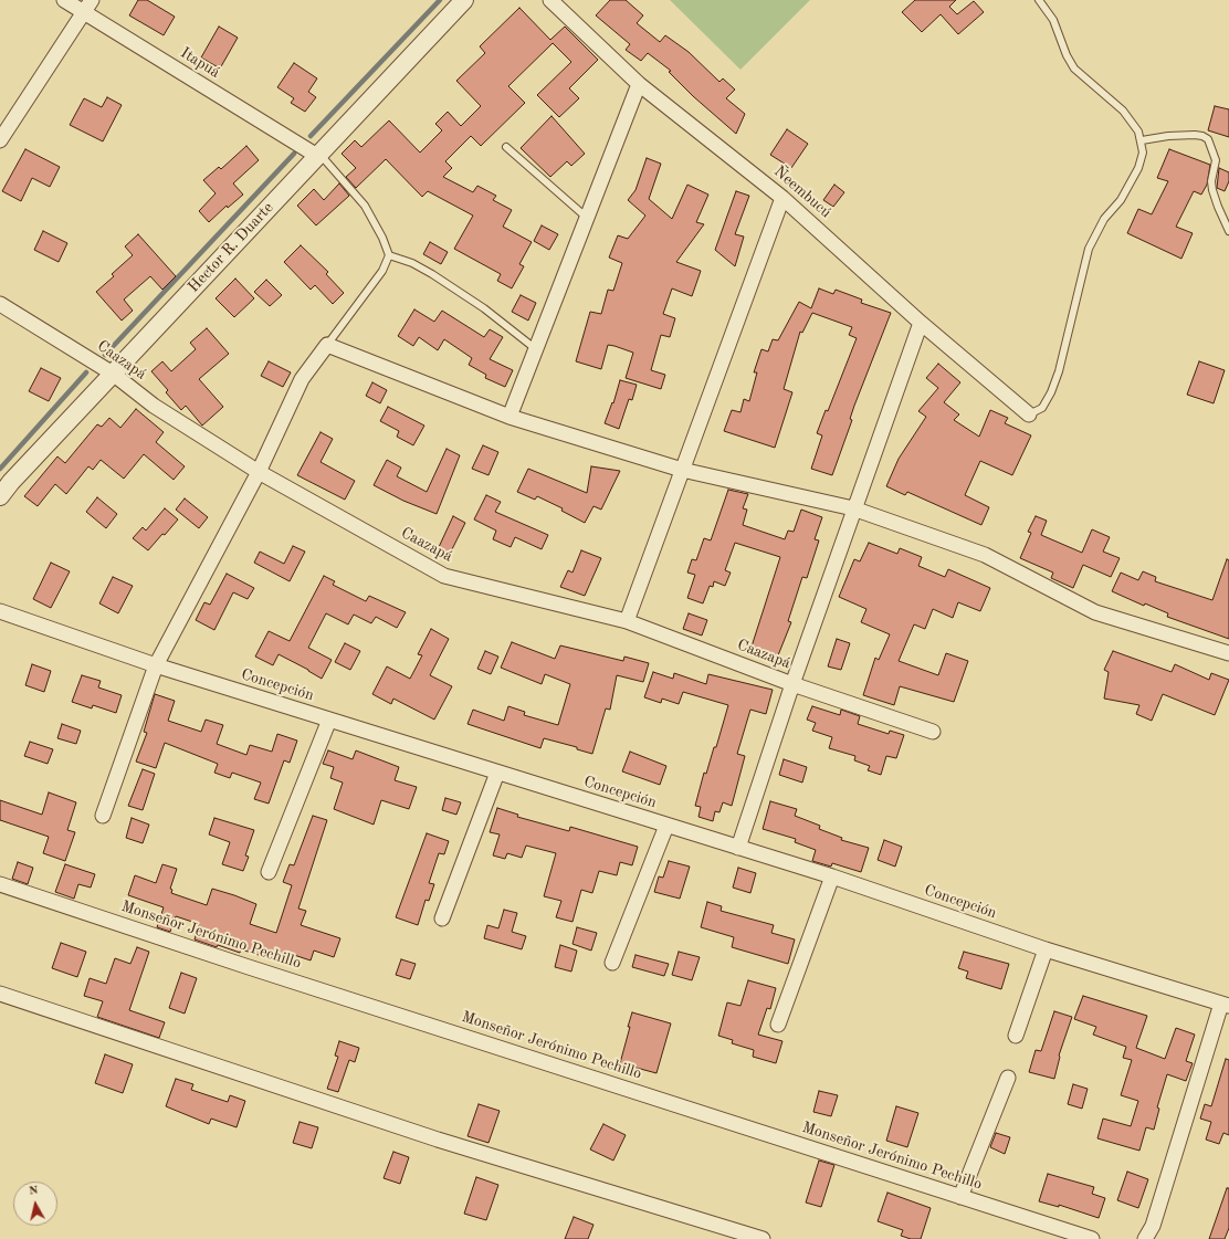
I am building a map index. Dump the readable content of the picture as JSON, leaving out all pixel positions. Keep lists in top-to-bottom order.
{
  "streets": {
    "street": [
      "Itapuá",
      "Ñeembucú",
      "Hector R. Duarte",
      "Caazapá",
      "Concepción",
      "Monseñor Jerónimo Pechillo"
    ]
  },
  "crossings": [
    ["Itapuá", "Hector R. Duarte"],
    ["Hector R. Duarte", "Caazapá"]
  ],
  "north": "top"
}
